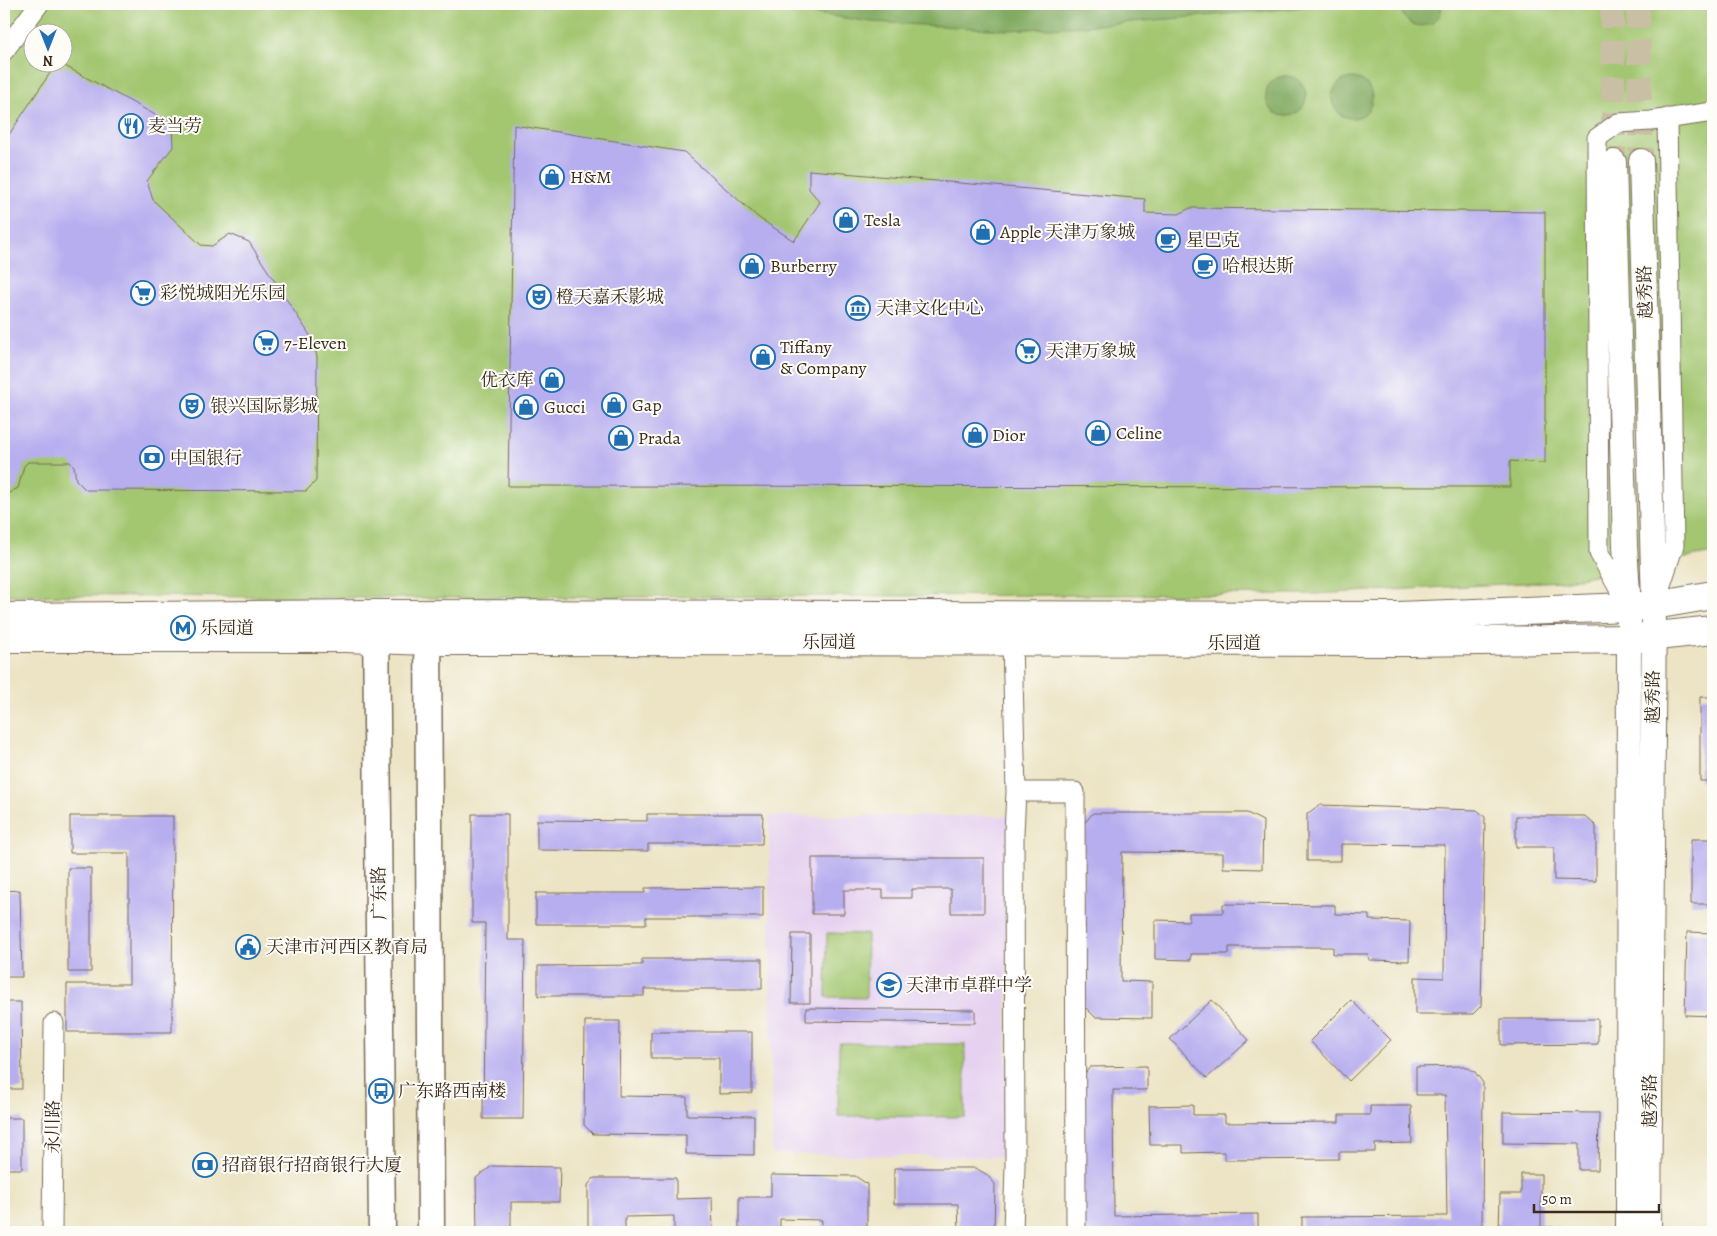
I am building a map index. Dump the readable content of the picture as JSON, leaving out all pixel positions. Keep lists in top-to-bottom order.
{
  "streets": {
    "main road": ["乐园道", "广东路"],
    "street": ["越秀路", "永川路"]
  },
  "crossings": [
    ["越秀路", "乐园道"],
    ["乐园道", "广东路"]
  ],
  "places": {
    "restaurant": ["麦当劳"],
    "shop": [
      "H&M",
      "Tesla",
      "Apple 天津万象城",
      "Burberry",
      "Tiffany & Company",
      "优衣库",
      "Gap",
      "Gucci",
      "Celine",
      "Dior",
      "Prada"
    ],
    "cafe": ["星巴克", "哈根达斯"],
    "supermarket": ["彩悦城阳光乐园", "7-Eleven", "天津万象城"],
    "theatre": ["橙天嘉禾影城", "银兴国际影城"],
    "museum": ["天津文化中心"],
    "bank": ["中国银行", "招商银行招商银行大厦"],
    "metro station": ["乐园道"],
    "public building": ["天津市河西区教育局"],
    "school or university": ["天津市卓群中学"],
    "bus stop": ["广东路西南楼"]
  },
  "scale_bar": "50 m",
  "north": "bottom"
}
